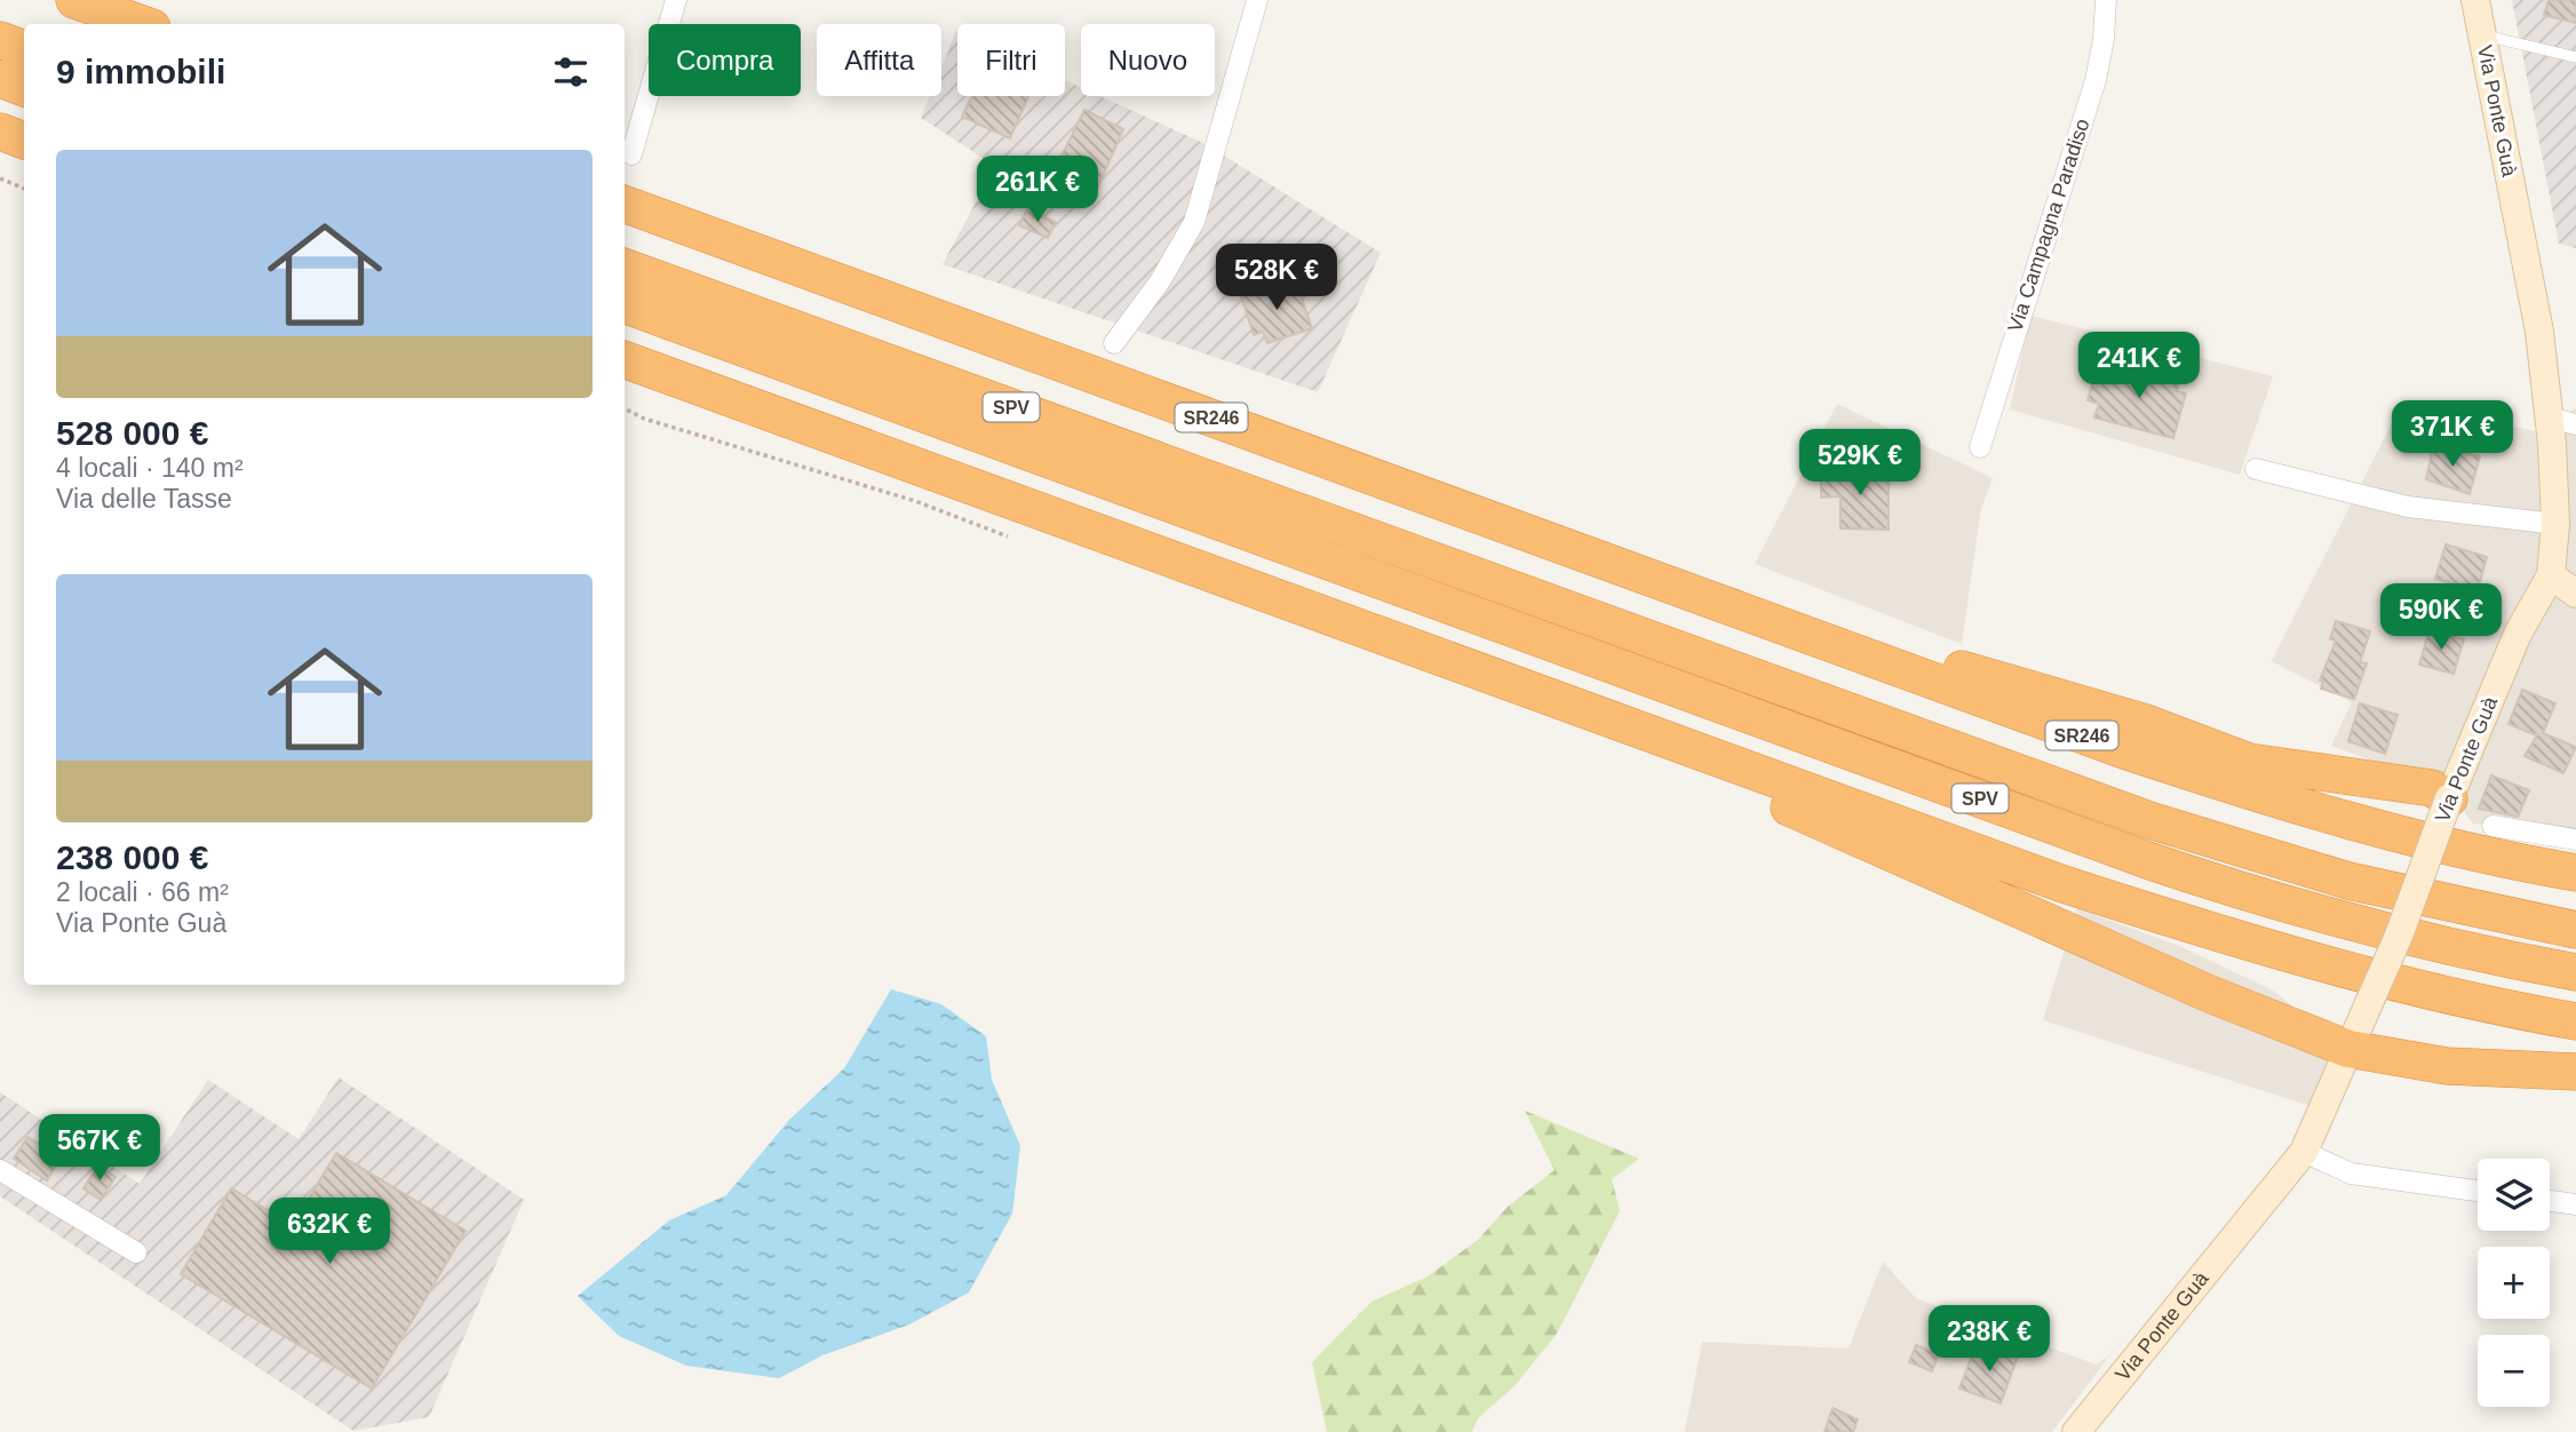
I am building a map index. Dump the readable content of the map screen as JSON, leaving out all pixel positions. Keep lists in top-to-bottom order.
{
  "streets": {
    "highway": ["SPV", "SR246"],
    "street": ["Via Ponte Guà", "Via Campagna Paradiso"]
  },
  "page": {
    "chip": [
      "Compra",
      "Affitta",
      "Filtri",
      "Nuovo"
    ],
    "heading": "9 immobili",
    "list": [
      {
        "name": "528 000 €",
        "note": "4 locali · 140 m² · Via delle Tasse"
      },
      {
        "name": "238 000 €",
        "note": "2 locali · 66 m² · Via Ponte Guà"
      }
    ],
    "price": [
      "261K €",
      "528K €",
      "241K €",
      "371K €",
      "529K €",
      "590K €",
      "567K €",
      "632K €",
      "238K €"
    ],
    "map_buttons": ["+", "−"]
  }
}
